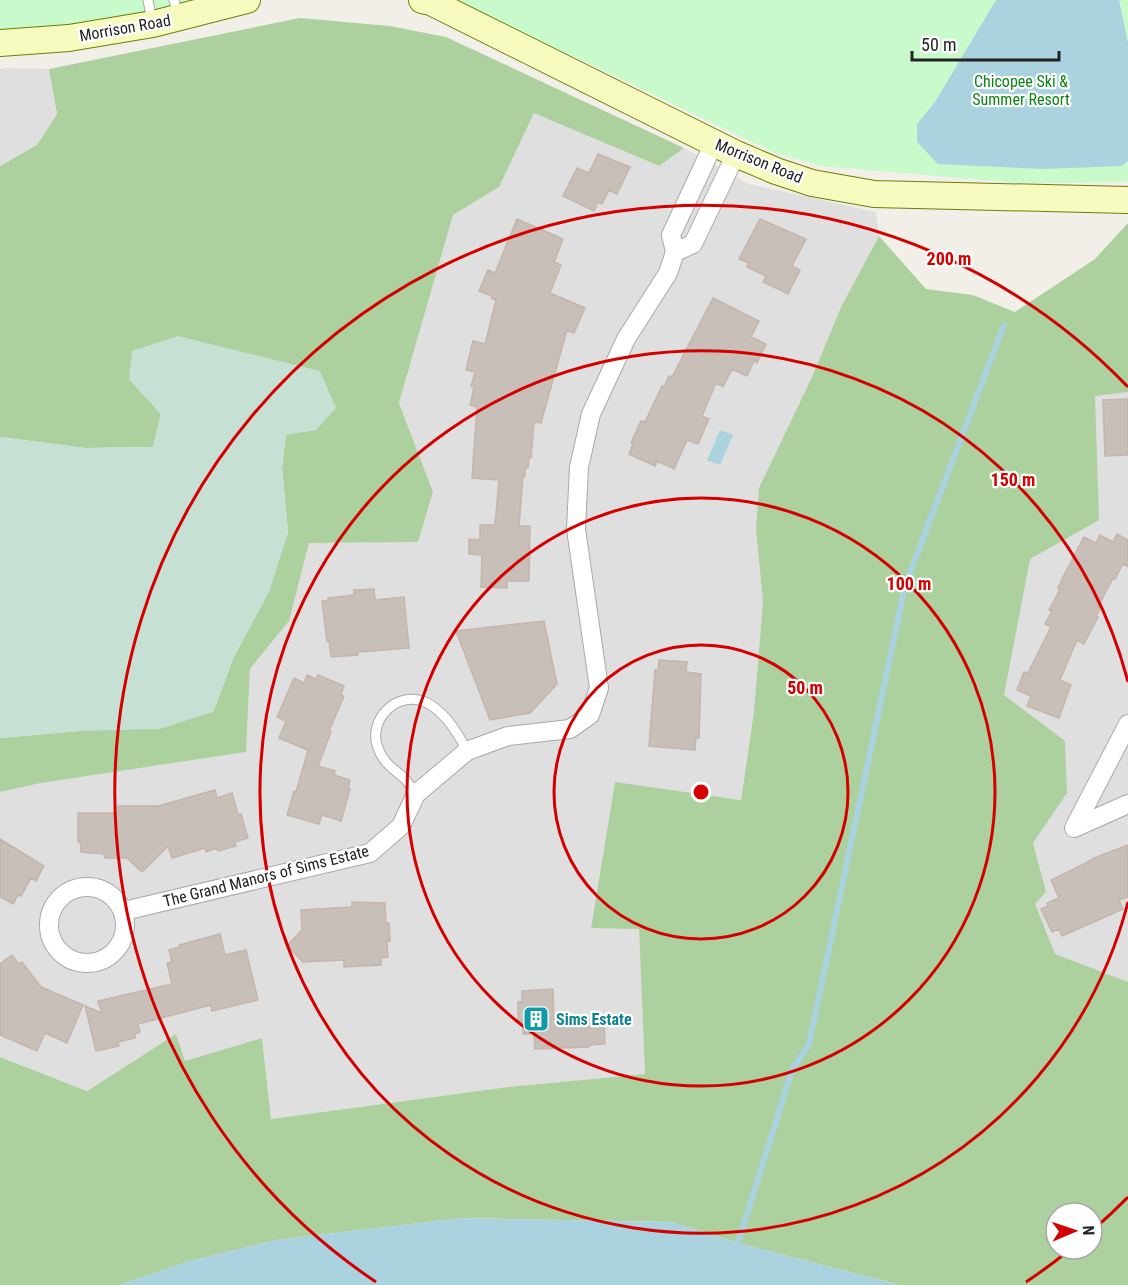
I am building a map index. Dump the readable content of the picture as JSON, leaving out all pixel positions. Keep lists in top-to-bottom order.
{
  "streets": {
    "street": ["Morrison Road", "The Grand Manors of Sims Estate"]
  },
  "crossings": [
    ["Morrison Road", "The Grand Manors of Sims Estate"]
  ],
  "parks": ["Chicopee Ski & Summer Resort"],
  "places": {
    "building": ["Sims Estate"]
  },
  "scale_bar": "50 m",
  "north": "right",
  "rings": [
    "200 m",
    "150 m",
    "100 m",
    "50 m"
  ]
}
